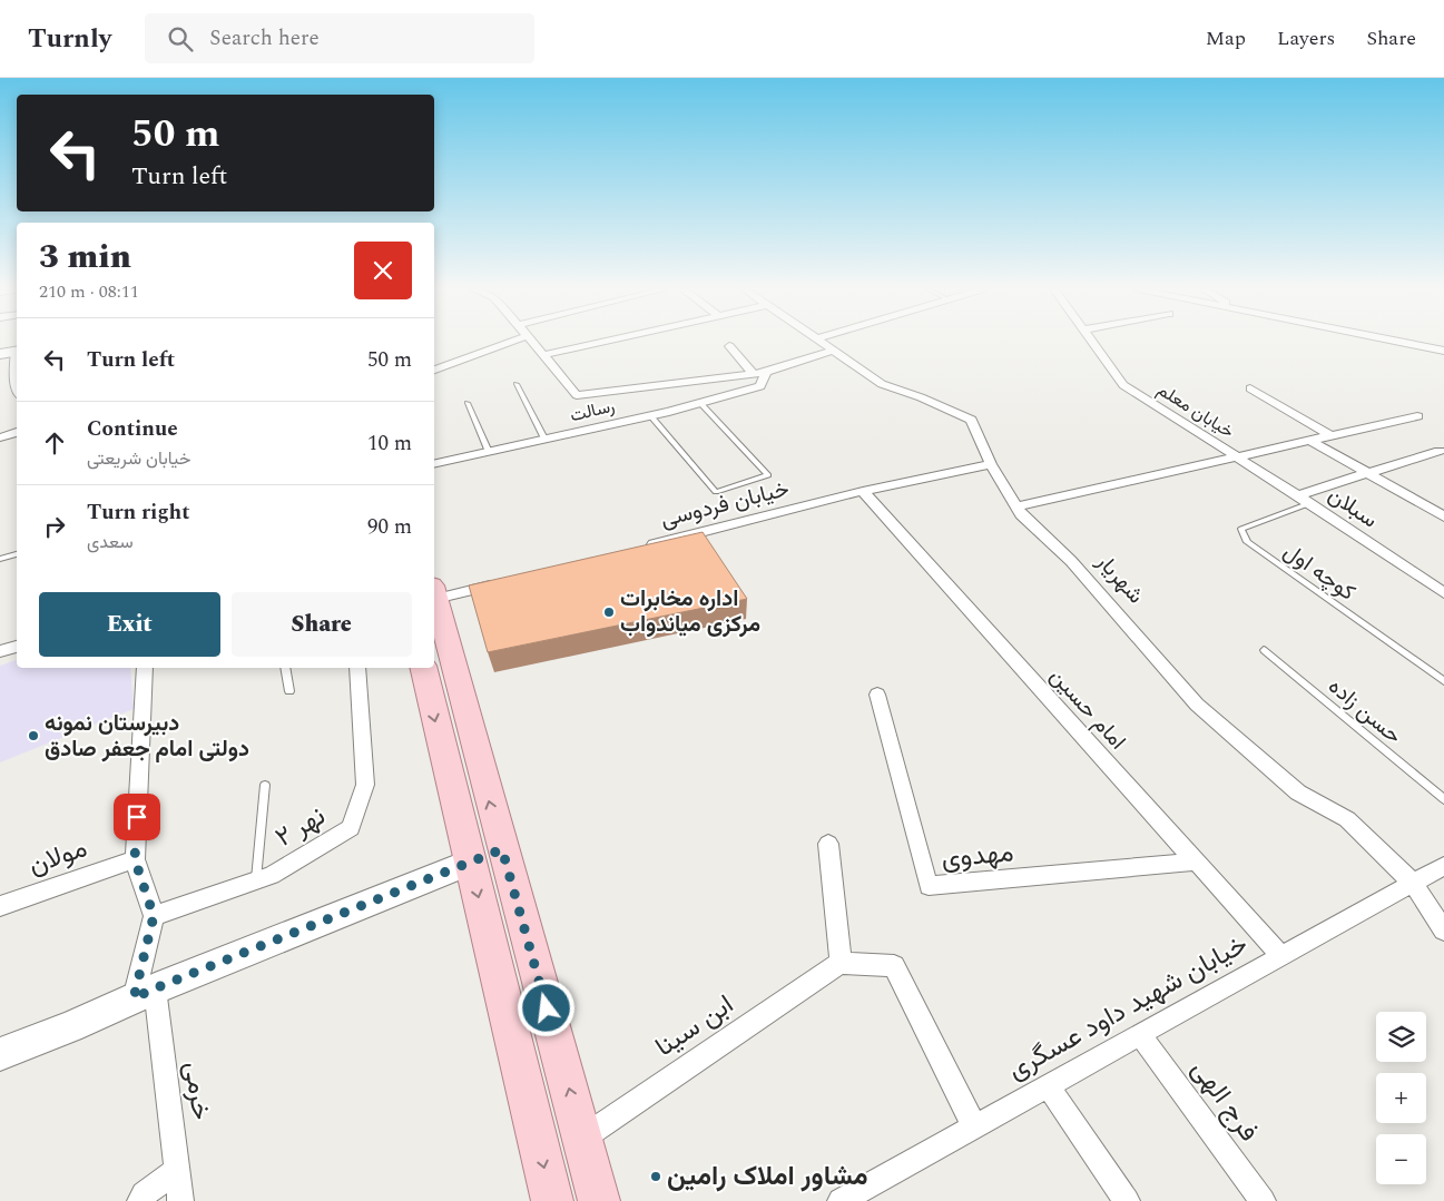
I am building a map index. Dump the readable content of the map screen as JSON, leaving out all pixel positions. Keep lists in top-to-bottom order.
{
  "streets": {
    "street": [
      "رسالت",
      "خیابان معلم",
      "خیابان فردوسی",
      "سبلان",
      "شهریار",
      "امام حسین",
      "نهر ۲",
      "مهدوی",
      "مولان",
      "خیابان شهید داود عسگری",
      "ابن سینا",
      "خرمی",
      "فرج الهی"
    ],
    "lane": ["کوچه اول", "حسن زاده"]
  },
  "crossings": [
    ["خیابان معلم", "سبلان"],
    ["خیابان فردوسی", "شهریار"],
    ["خیابان فردوسی", "امام حسین"],
    ["سبلان", "کوچه اول"],
    ["شهریار", "خیابان شهید داود عسگری"],
    ["امام حسین", "مهدوی"],
    ["امام حسین", "خیابان شهید داود عسگری"],
    ["خیابان شهید داود عسگری", "فرج الهی"]
  ],
  "places": ["اداره مخابرات مرکزی میاندواب", "دبیرستان نمونه دولتی امام جعفر صادق", "مشاور املاک رامین"],
  "page": {
    "header": "Turnly",
    "search": "Search here",
    "nav": ["Map", "Layers", "Share"],
    "turn": ["50 m", "Turn left"],
    "heading": ["3 min", "210 m · 08:11"],
    "list": [
      {
        "name": "Turn left",
        "value": "50 m"
      },
      {
        "name": "Continue",
        "note": "خیابان شریعتی",
        "value": "10 m"
      },
      {
        "name": "Turn right",
        "note": "سعدی",
        "value": "90 m"
      }
    ],
    "buttons": ["Exit", "Share"],
    "map_buttons": ["+", "−"]
  }
}
